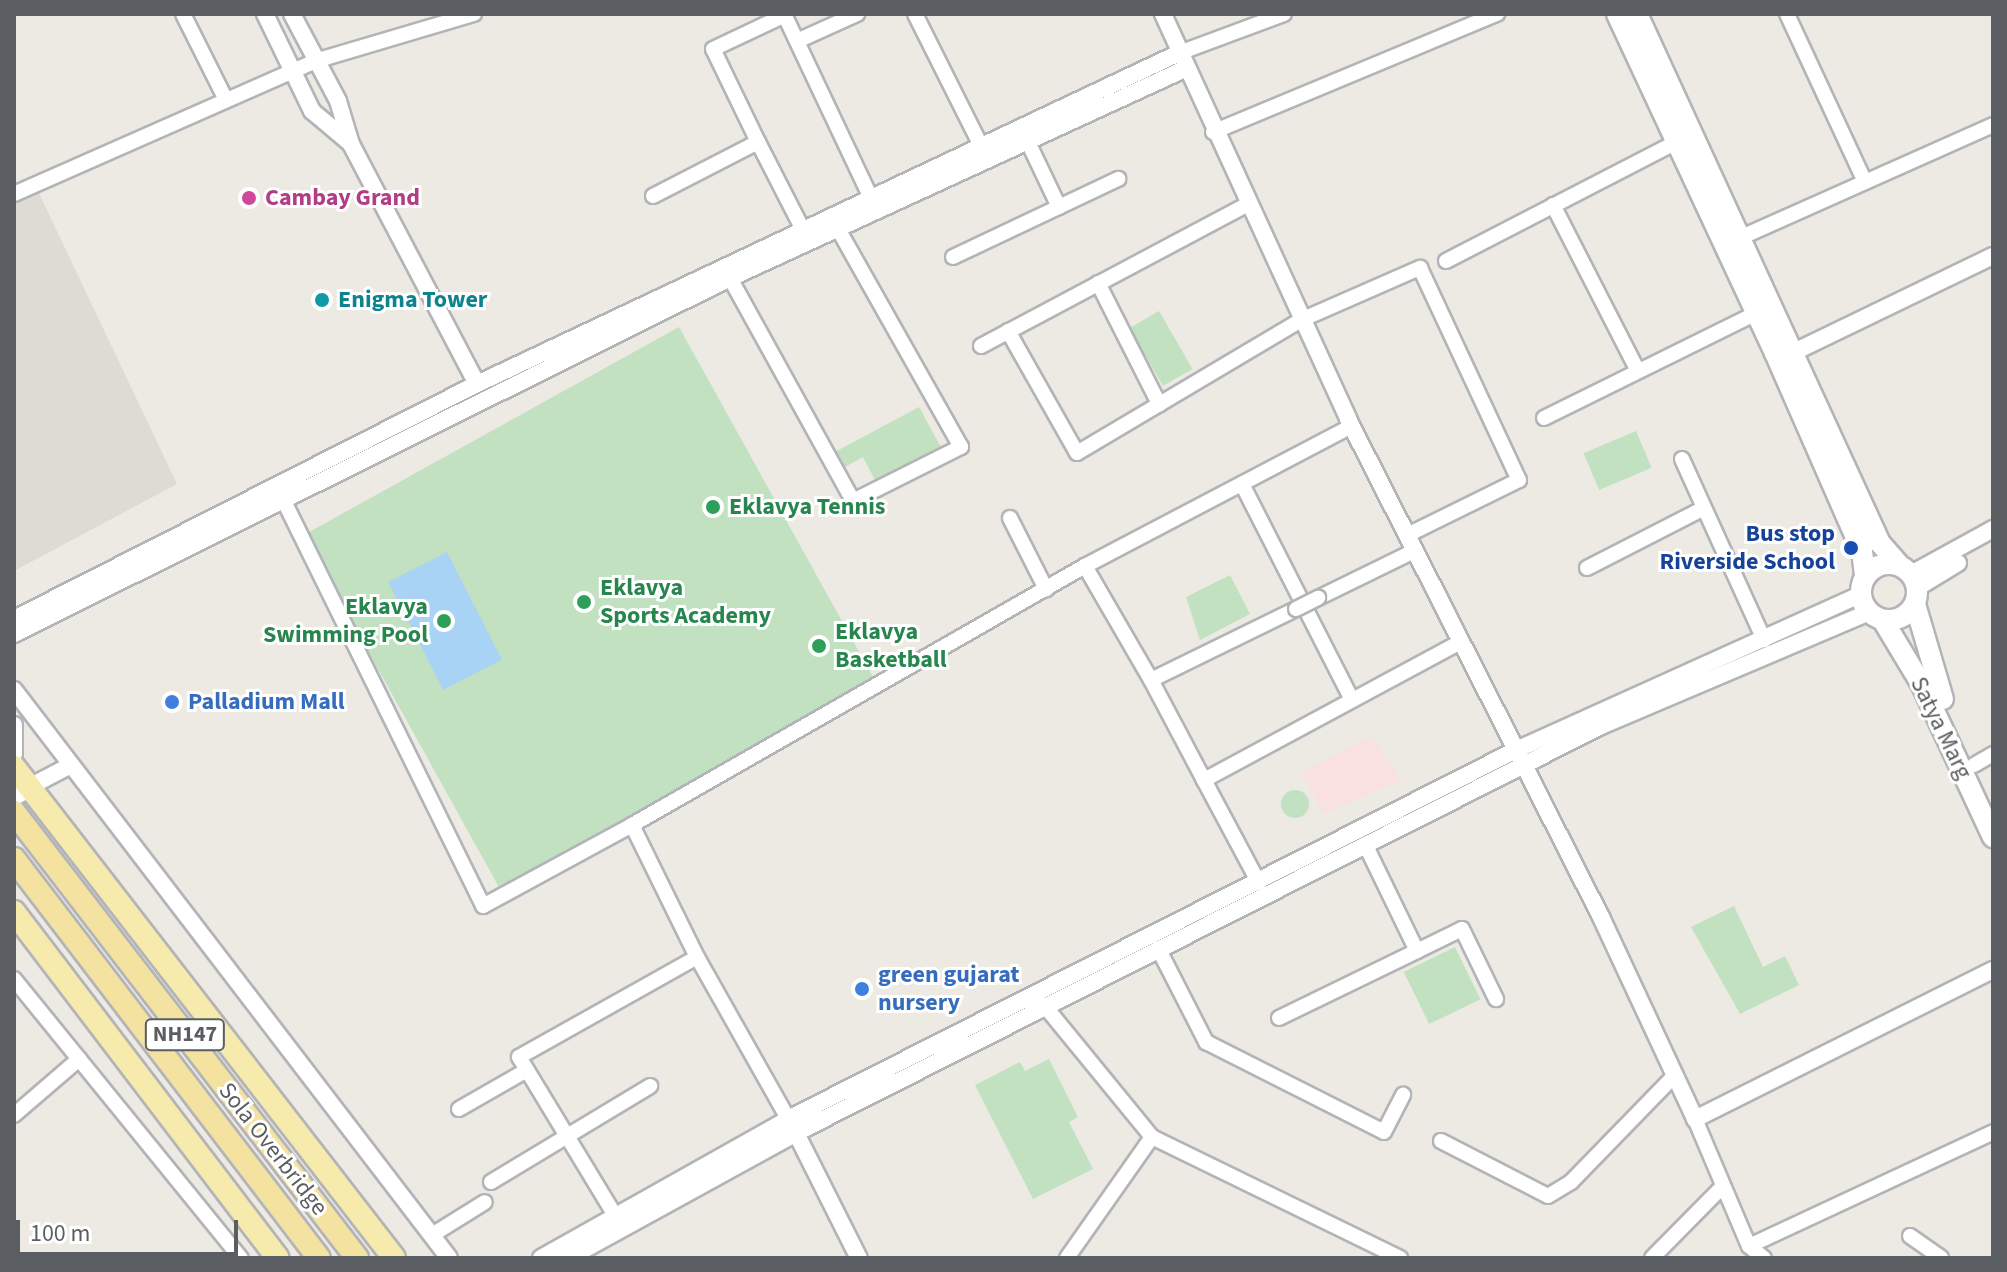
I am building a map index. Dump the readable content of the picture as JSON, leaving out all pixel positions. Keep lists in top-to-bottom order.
{
  "streets": {
    "highway": ["NH147", "Sola Overbridge"],
    "main road": ["Satya Marg"]
  },
  "places": [
    "Cambay Grand",
    "Enigma Tower",
    "Eklavya Tennis",
    "Bus stop Riverside School",
    "Eklavya Sports Academy",
    "Eklavya Swimming Pool",
    "Eklavya Basketball",
    "Palladium Mall",
    "green gujarat nursery"
  ],
  "scale_bar": "100 m"
}
